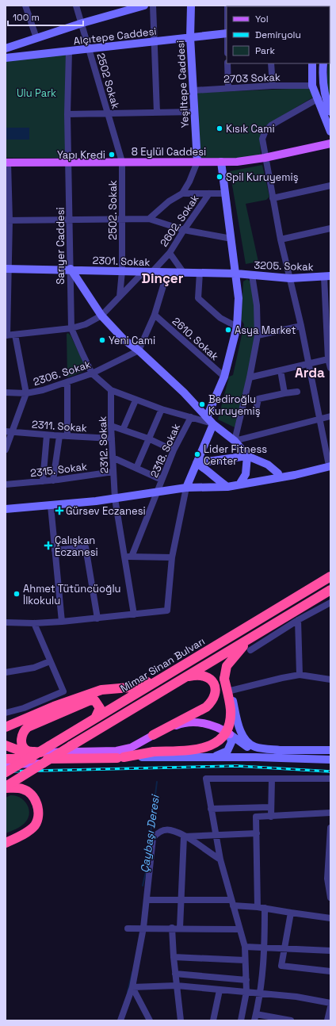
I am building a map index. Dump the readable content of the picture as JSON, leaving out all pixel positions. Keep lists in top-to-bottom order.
{
  "streets": {
    "highway": ["Mimar Sinan Bulvarı"],
    "main road": [
      "Alçıtepe Caddesi",
      "Yeşiltepe Caddesi",
      "8 Eylül Caddesi",
      "2301. Sokak",
      "3205. Sokak"
    ],
    "street": [
      "2703 Sokak",
      "2502 Sokak",
      "2502. Sokak",
      "2602. Sokak",
      "Sarıyer Caddesi",
      "2610. Sokak",
      "2306. Sokak",
      "2311. Sokak",
      "2312. Sokak",
      "2318. Sokak",
      "2315. Sokak"
    ]
  },
  "crossings": [
    ["Alçıtepe Caddesi", "2502 Sokak"],
    ["Alçıtepe Caddesi", "Yeşiltepe Caddesi"],
    ["Alçıtepe Caddesi", "Sarıyer Caddesi"],
    ["2703 Sokak", "Yeşiltepe Caddesi"],
    ["2502 Sokak", "8 Eylül Caddesi"],
    ["2502 Sokak", "2502. Sokak"],
    ["Yeşiltepe Caddesi", "8 Eylül Caddesi"],
    ["8 Eylül Caddesi", "2502. Sokak"],
    ["8 Eylül Caddesi", "Sarıyer Caddesi"],
    ["2502. Sokak", "2602. Sokak"],
    ["2502. Sokak", "2301. Sokak"],
    ["2602. Sokak", "Sarıyer Caddesi"],
    ["2602. Sokak", "2301. Sokak"],
    ["Sarıyer Caddesi", "2301. Sokak"],
    ["2301. Sokak", "3205. Sokak"],
    ["2306. Sokak", "2311. Sokak"],
    ["2311. Sokak", "2312. Sokak"],
    ["2312. Sokak", "2315. Sokak"]
  ],
  "districts": ["Dinçer", "Arda"],
  "water": ["Çaybaşı Deresi"],
  "parks": ["Ulu Park"],
  "places": {
    "other": [
      "Kısık Cami",
      "Yapı Kredi",
      "Spil Kuruyemiş",
      "Asya Market",
      "Yeni Cami",
      "Bediroğlu Kuruyemiş",
      "Lider Fitness Center",
      "Ahmet Tütüncüoğlu İlkokulu"
    ],
    "health": ["Gürsev Eczanesi", "Çalışkan Eczanesi"]
  },
  "legend": ["Yol", "Demiryolu", "Park"],
  "scale_bar": "100 m"
}
